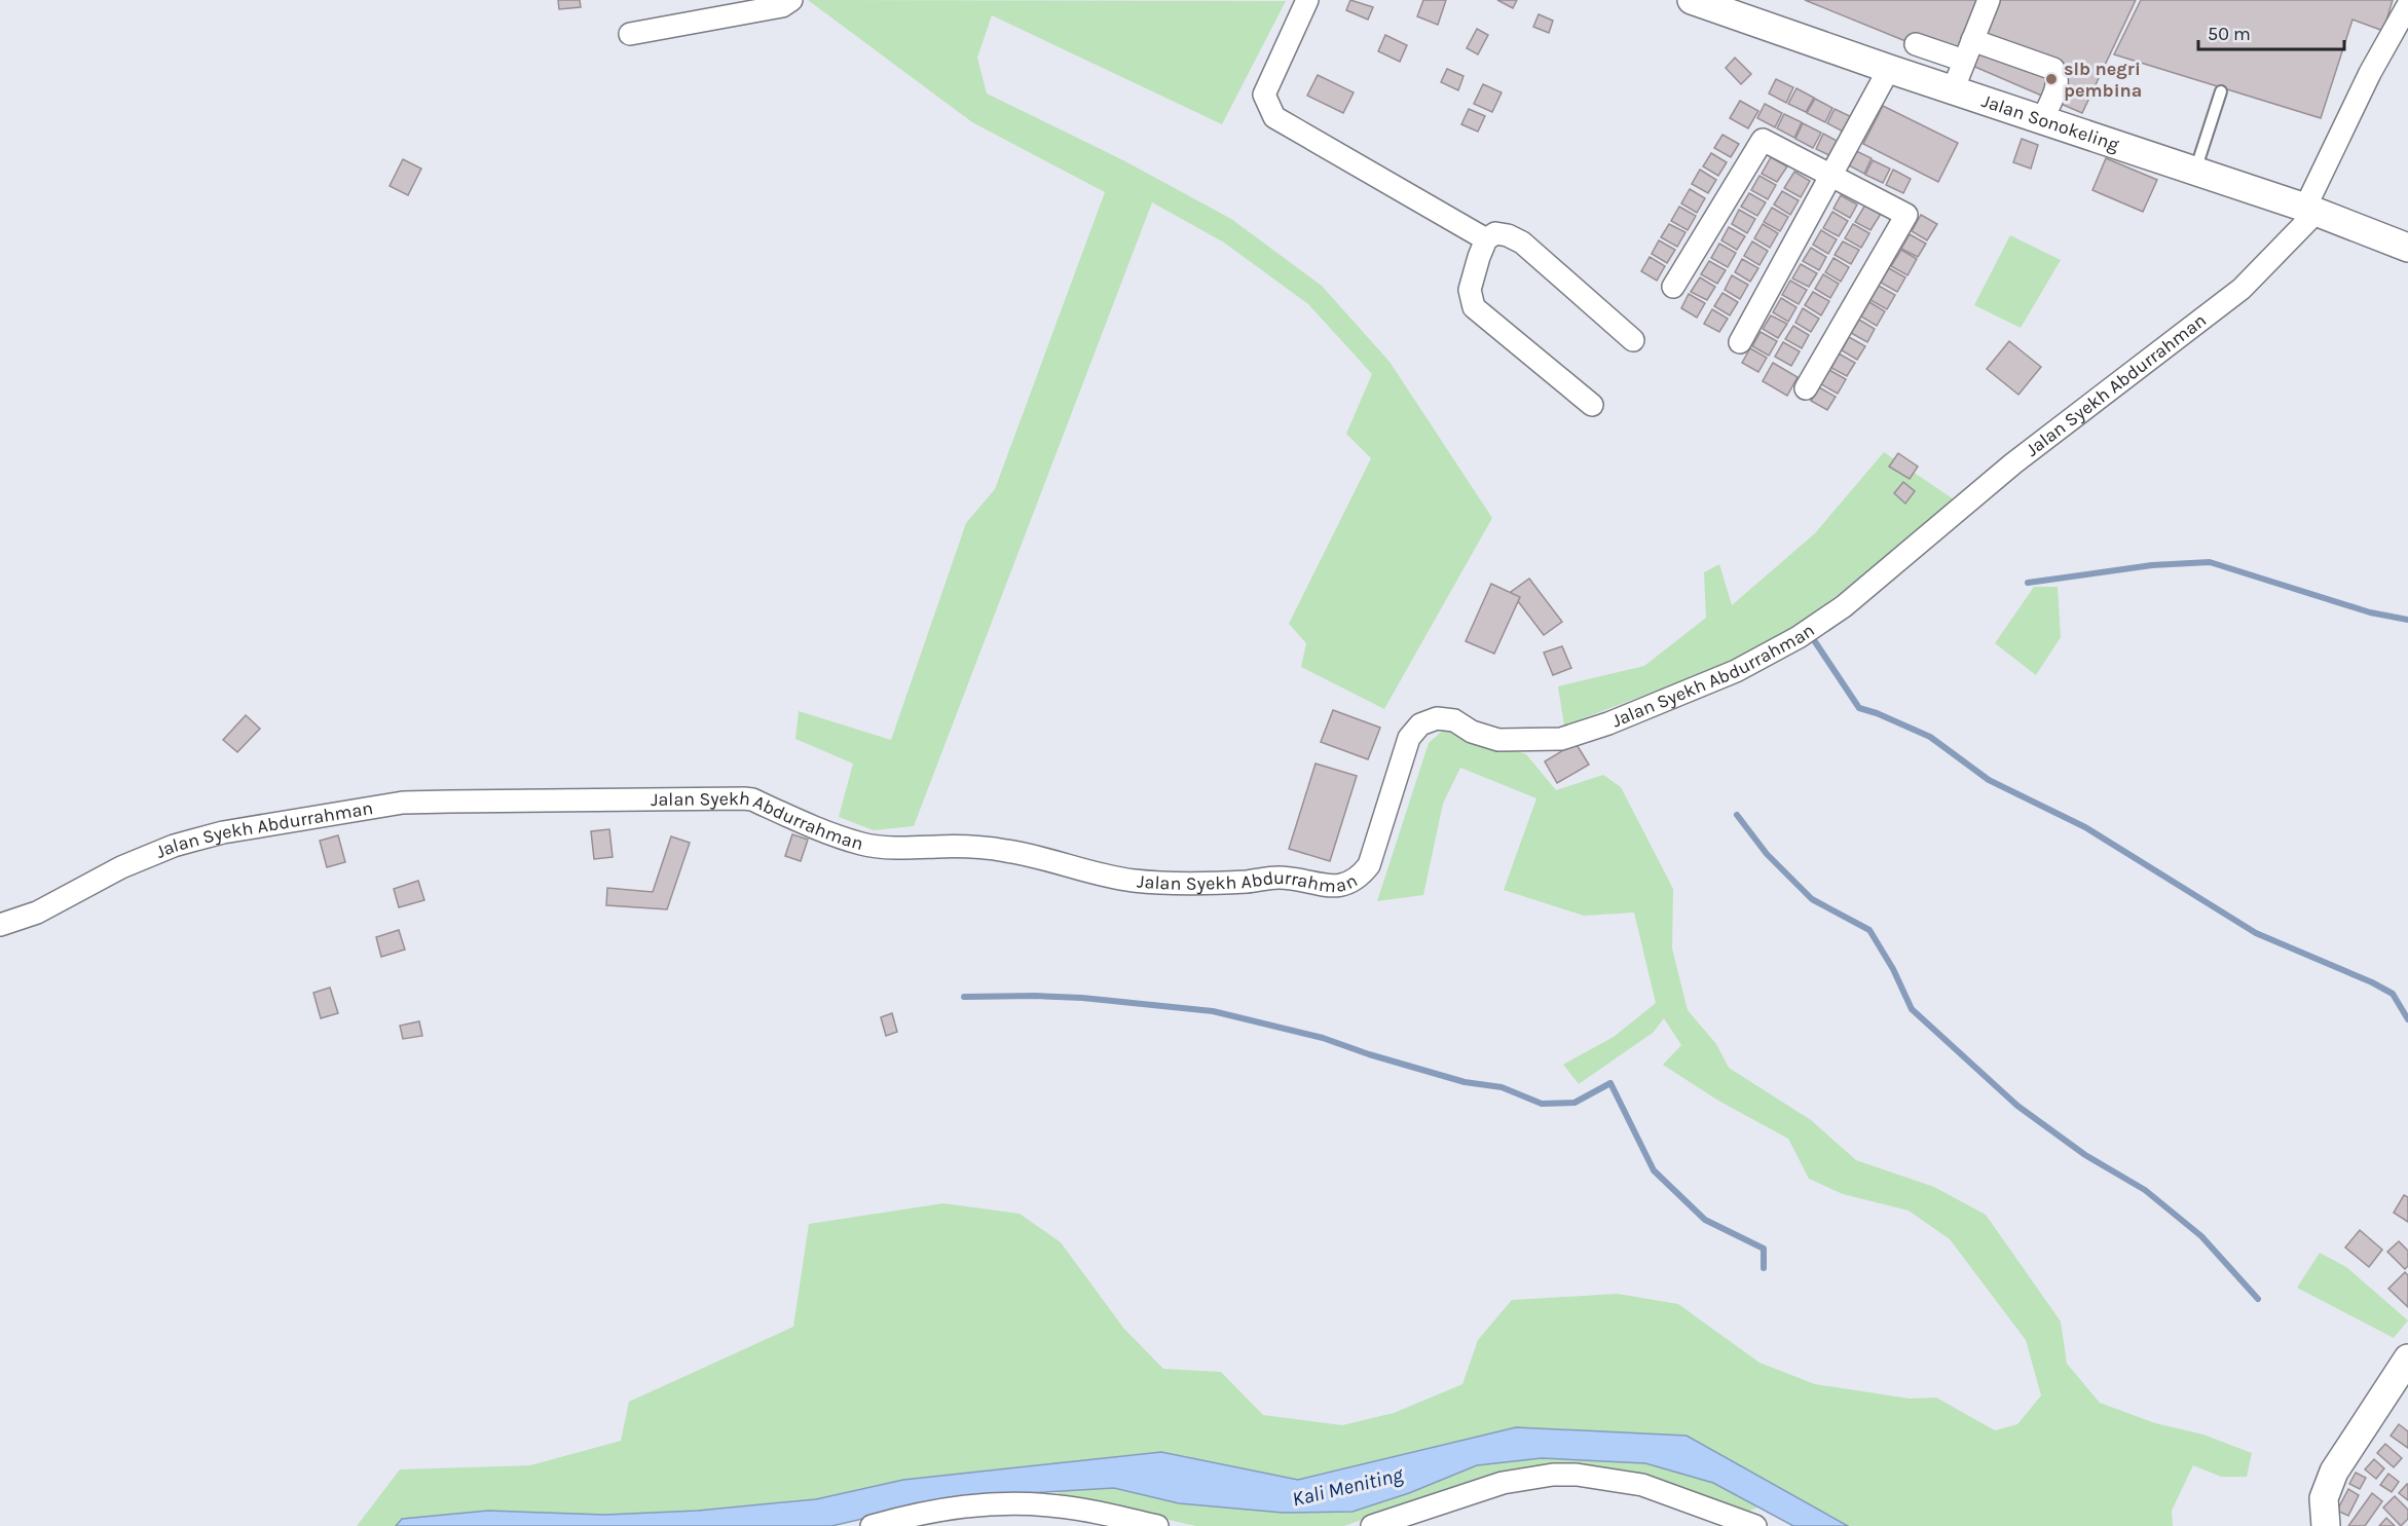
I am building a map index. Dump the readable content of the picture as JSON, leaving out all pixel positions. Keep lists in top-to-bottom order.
{
  "streets": {
    "street": ["Jalan Sonokeling", "Jalan Syekh Abdurrahman"]
  },
  "crossings": [
    ["Jalan Sonokeling", "Jalan Syekh Abdurrahman"]
  ],
  "water": ["Kali Meniting"],
  "places": ["slb negri pembina"],
  "scale_bar": "50 m"
}
